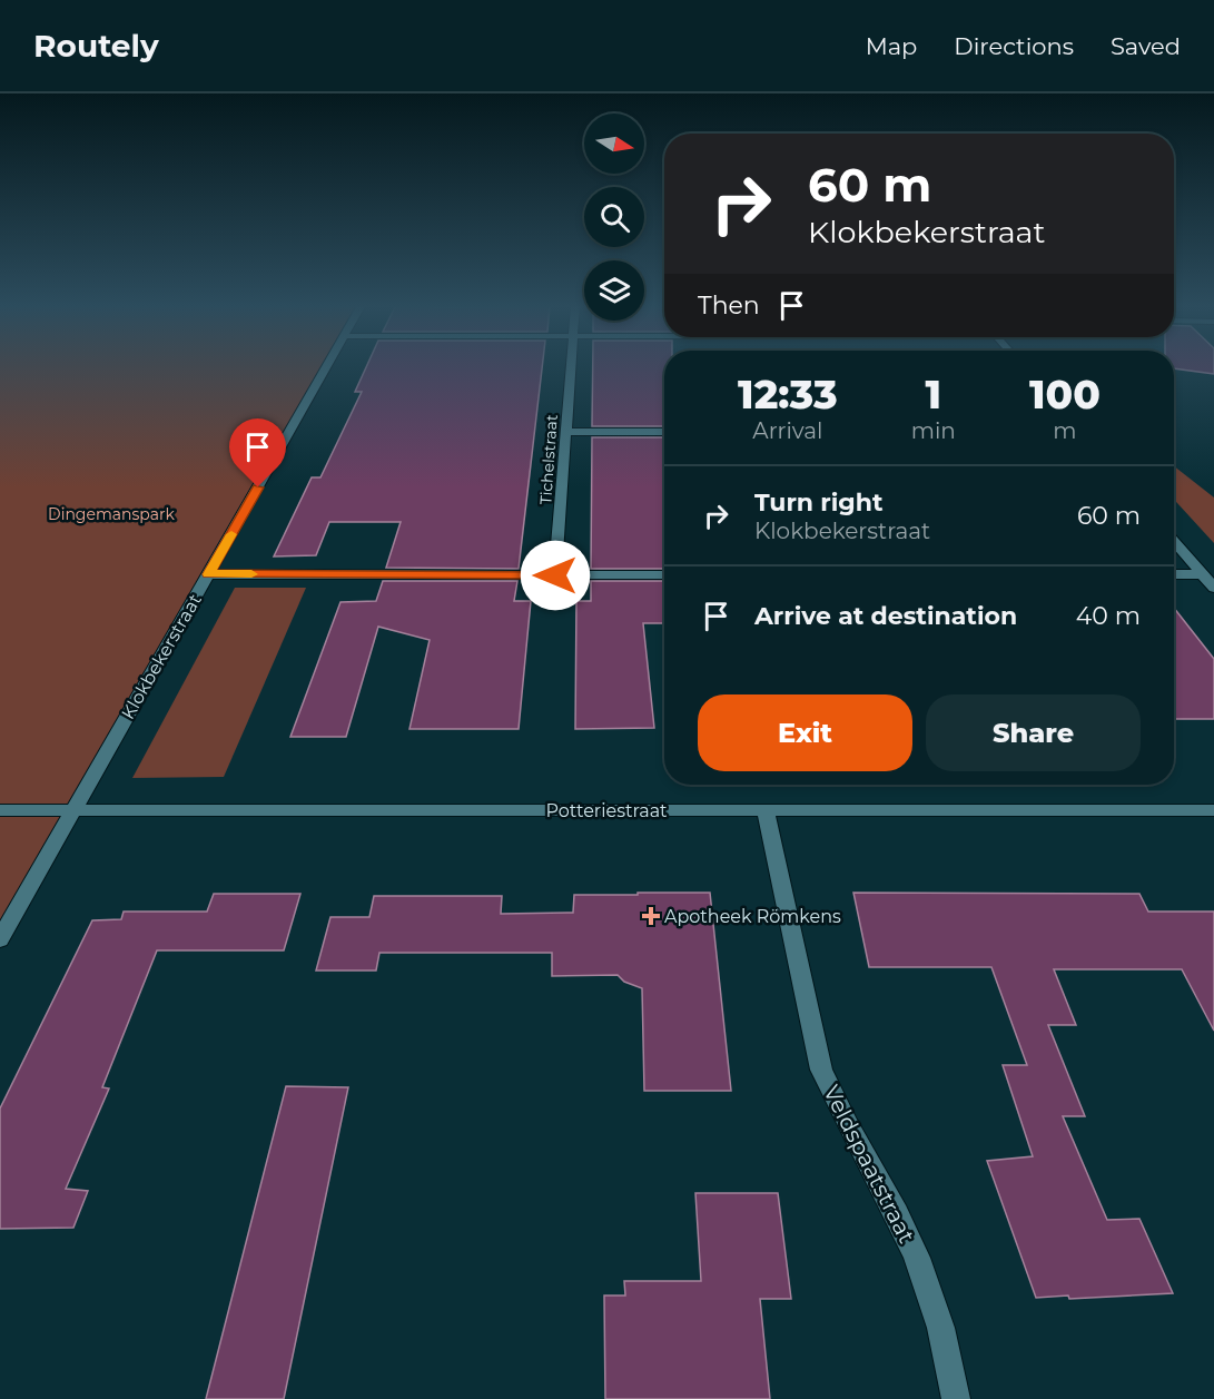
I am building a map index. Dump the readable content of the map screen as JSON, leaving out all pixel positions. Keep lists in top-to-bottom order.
{
  "streets": {
    "street": [
      "Tichelstraat",
      "Klokbekerstraat",
      "Potteriestraat",
      "Veldspaatstraat"
    ]
  },
  "crossings": [
    ["Klokbekerstraat", "Potteriestraat"],
    ["Potteriestraat", "Veldspaatstraat"]
  ],
  "parks": ["Dingemanspark"],
  "places": {
    "health": ["Apotheek Römkens"]
  },
  "north": "right",
  "page": {
    "header": "Routely",
    "nav": ["Map", "Directions", "Saved"],
    "turn": ["60 m", "Klokbekerstraat"],
    "then": "Then",
    "eta": [
      "12:33",
      "Arrival",
      "1",
      "min",
      "100",
      "m"
    ],
    "list": [
      {
        "name": "Turn right",
        "note": "Klokbekerstraat",
        "value": "60 m"
      },
      {
        "name": "Arrive at destination",
        "value": "40 m"
      }
    ],
    "buttons": ["Exit", "Share"]
  }
}
